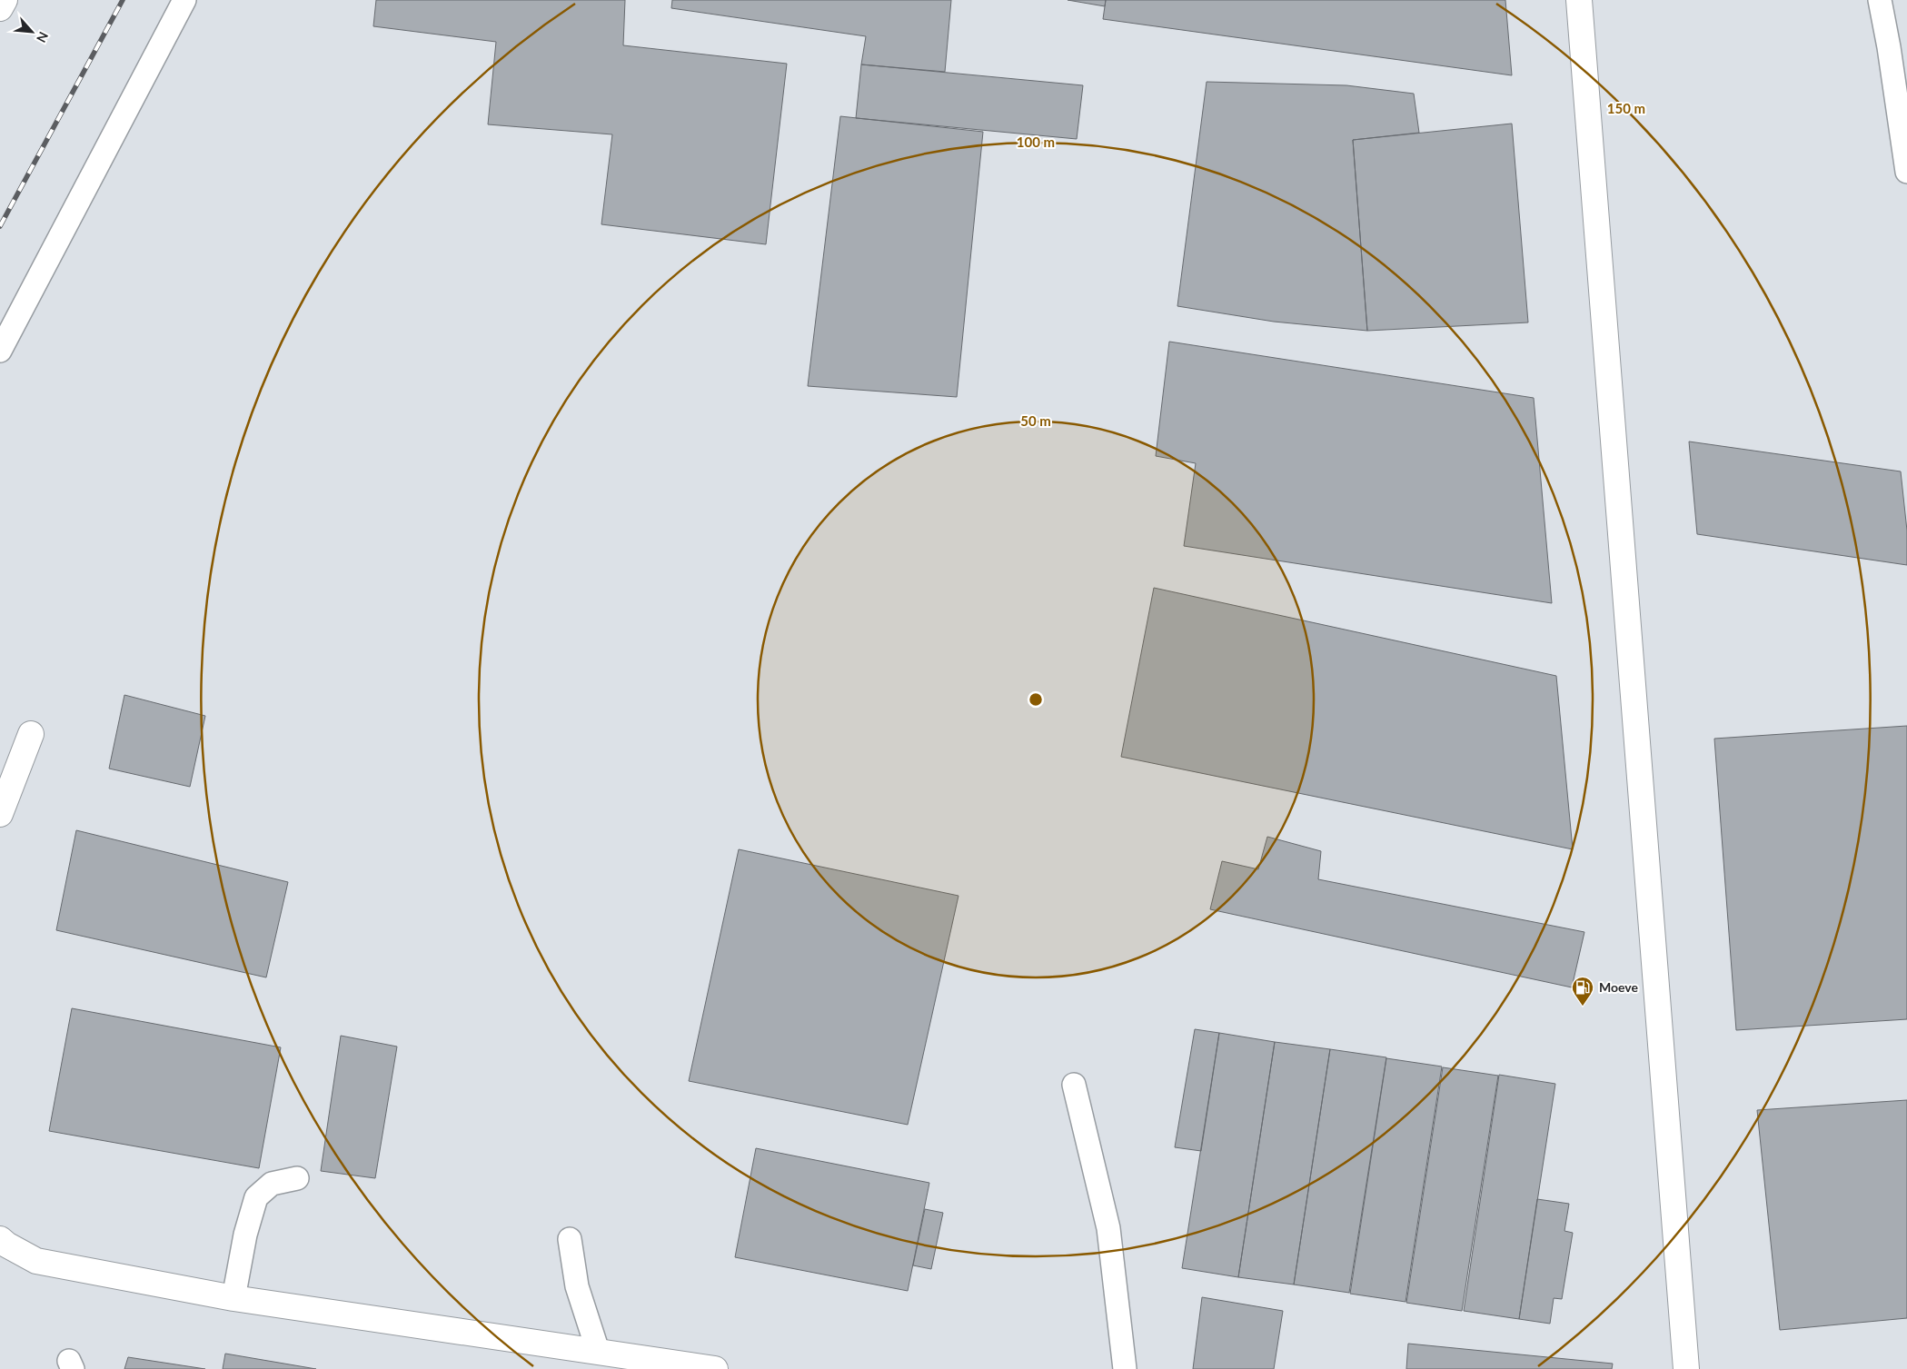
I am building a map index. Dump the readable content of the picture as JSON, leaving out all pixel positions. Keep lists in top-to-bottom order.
{
  "places": {
    "fuel station": ["Moeve"]
  },
  "north": "bottom right",
  "rings": ["150 m", "100 m", "50 m"]
}
